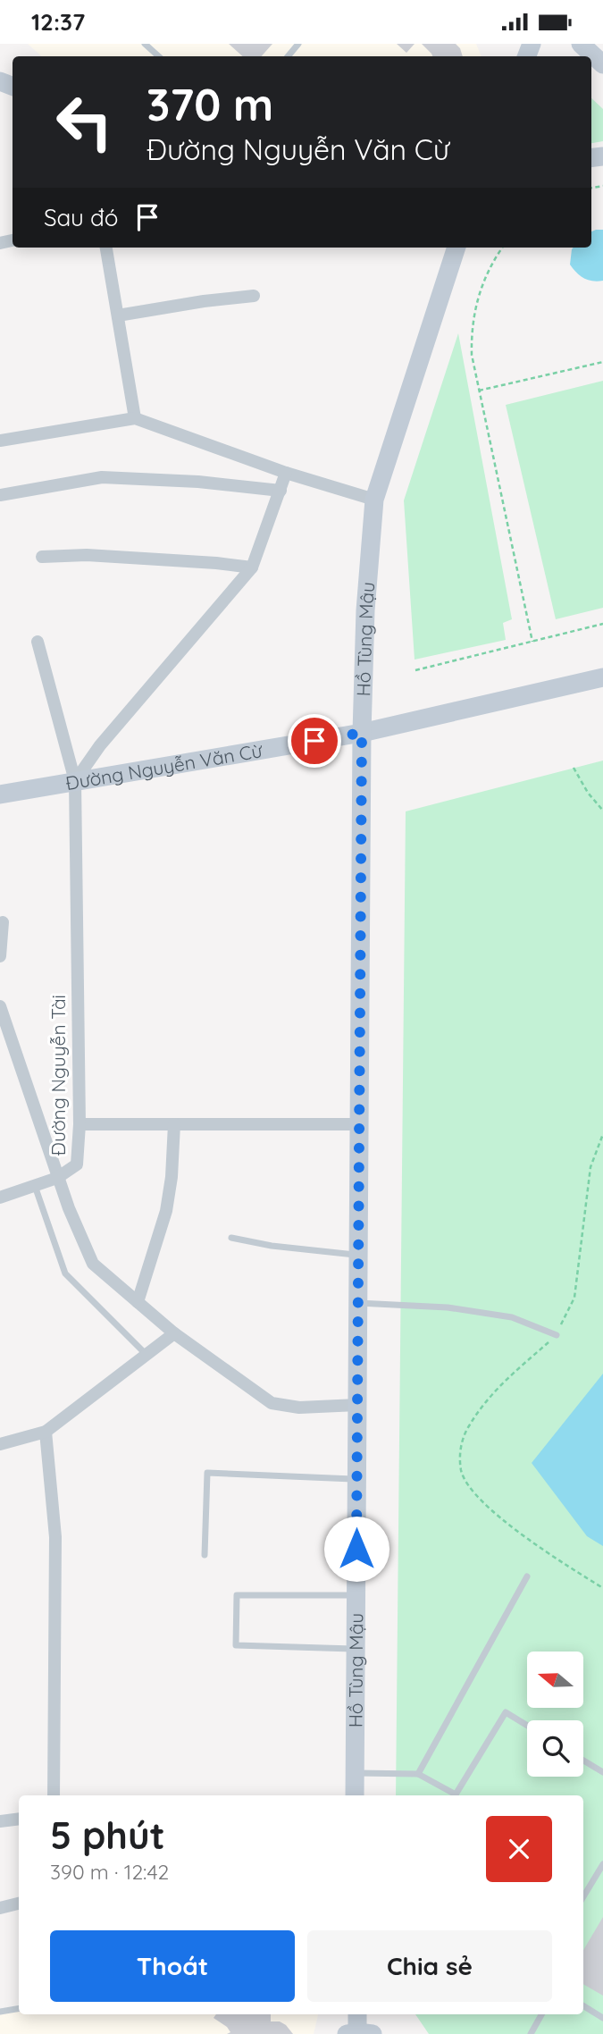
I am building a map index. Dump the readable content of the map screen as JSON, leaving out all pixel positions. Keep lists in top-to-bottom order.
{
  "streets": {
    "main road": ["Hồ Tùng Mậu", "Đường Nguyễn Văn Cừ"],
    "street": ["Đường Nguyễn Tài"]
  },
  "crossings": [
    ["Hồ Tùng Mậu", "Đường Nguyễn Văn Cừ"],
    ["Hồ Tùng Mậu", "Đường Nguyễn Tài"],
    ["Đường Nguyễn Văn Cừ", "Đường Nguyễn Tài"]
  ],
  "north": "left",
  "page": {
    "status": "12:37",
    "turn": ["370 m", "Đường Nguyễn Văn Cừ"],
    "then": "Sau đó",
    "heading": ["5 phút", "390 m · 12:42"],
    "buttons": ["Thoát", "Chia sẻ"]
  }
}
